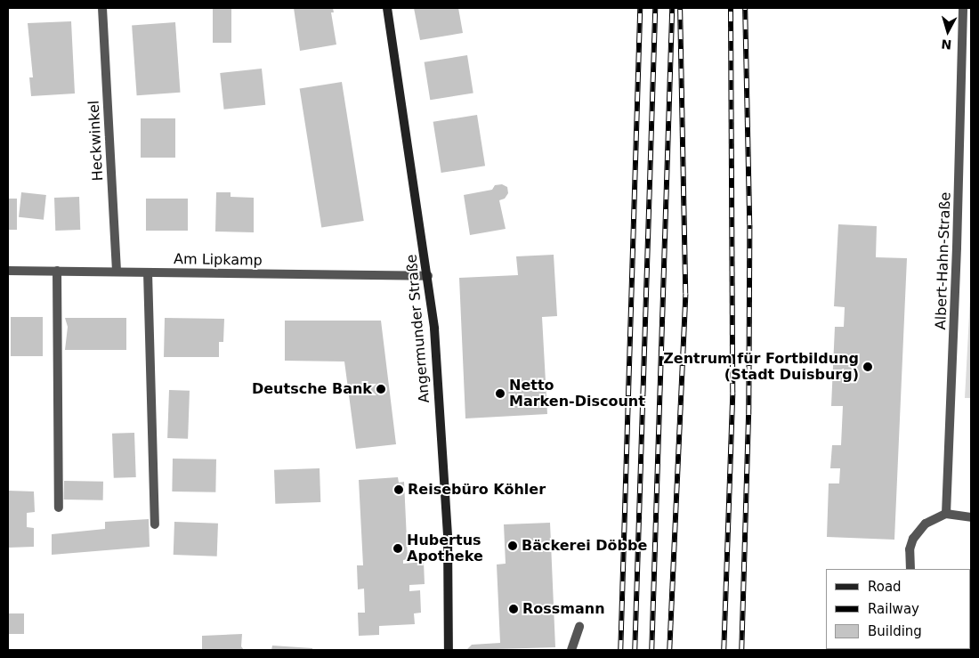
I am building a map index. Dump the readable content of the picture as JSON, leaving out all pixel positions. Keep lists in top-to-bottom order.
{
  "streets": {
    "main road": ["Angermunder Straße"],
    "street": ["Heckwinkel", "Am Lipkamp", "Albert-Hahn-Straße"]
  },
  "crossings": [
    ["Heckwinkel", "Am Lipkamp"],
    ["Am Lipkamp", "Angermunder Straße"]
  ],
  "places": [
    "Zentrum für Fortbildung (Stadt Duisburg)",
    "Deutsche Bank",
    "Netto Marken-Discount",
    "Reisebüro Köhler",
    "Bäckerei Döbbe",
    "Hubertus Apotheke",
    "Rossmann"
  ],
  "legend": ["Road", "Railway", "Building"],
  "north": "bottom"
}
